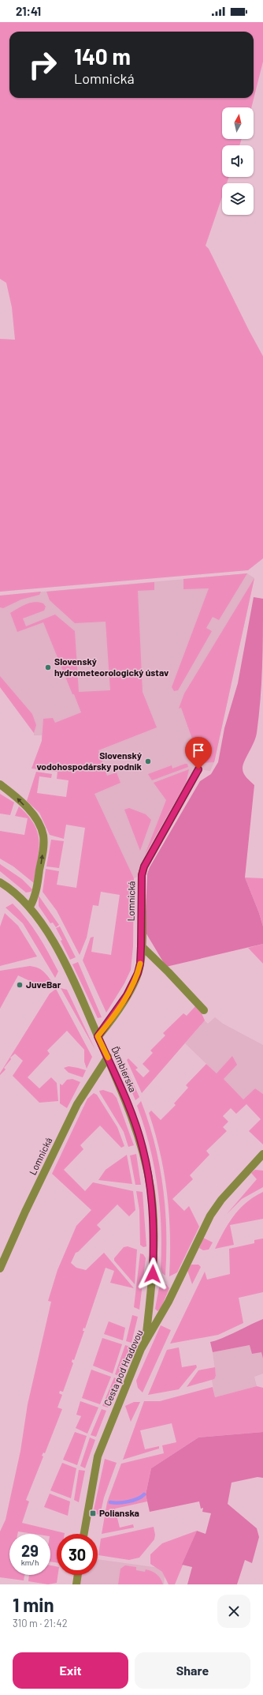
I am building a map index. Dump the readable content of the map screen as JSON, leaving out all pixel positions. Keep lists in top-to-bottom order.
{
  "streets": {
    "street": ["Lomnická", "Ďumbierska", "Cesta pod Hradovou"]
  },
  "crossings": [
    ["Lomnická", "Ďumbierska"],
    ["Ďumbierska", "Cesta pod Hradovou"]
  ],
  "places": {
    "other": ["Slovenský hydrometeorologický ústav", "Slovenský vodohospodársky podnik", "JuveBar"],
    "transit": ["Polianska"]
  },
  "north": "top",
  "page": {
    "status": "21:41",
    "turn": ["140 m", "Lomnická"],
    "speed": "29 km/h",
    "limit": "30",
    "heading": ["1 min", "310 m · 21:42"],
    "buttons": ["Exit", "Share"]
  }
}
